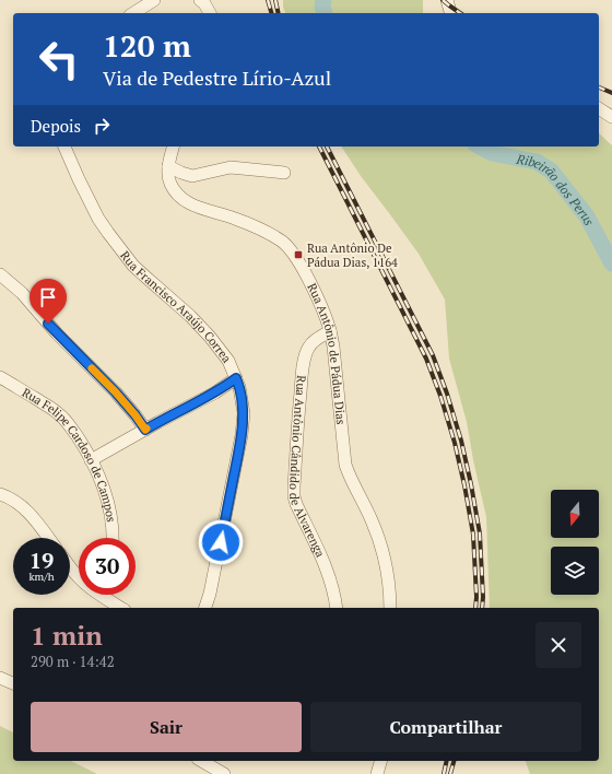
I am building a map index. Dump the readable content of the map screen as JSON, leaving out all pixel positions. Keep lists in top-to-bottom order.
{
  "streets": {
    "street": [
      "Rua Francisco Araújo Correa",
      "Rua Antônio de Pádua Dias",
      "Rua Felipe Cardoso de Campos",
      "Rua Antônio Cândido de Alvarenga"
    ]
  },
  "crossings": [
    ["Rua Antônio de Pádua Dias", "Rua Antônio Cândido de Alvarenga"]
  ],
  "water": ["Ribeirão dos Perus"],
  "places": {
    "transit": ["Rua Antônio De Pádua Dias, 1164"]
  },
  "north": "bottom",
  "page": {
    "turn": ["120 m", "Via de Pedestre Lírio-Azul"],
    "then": "Depois",
    "speed": "19 km/h",
    "limit": "30",
    "heading": ["1 min", "290 m · 14:42"],
    "buttons": ["Sair", "Compartilhar"]
  }
}
